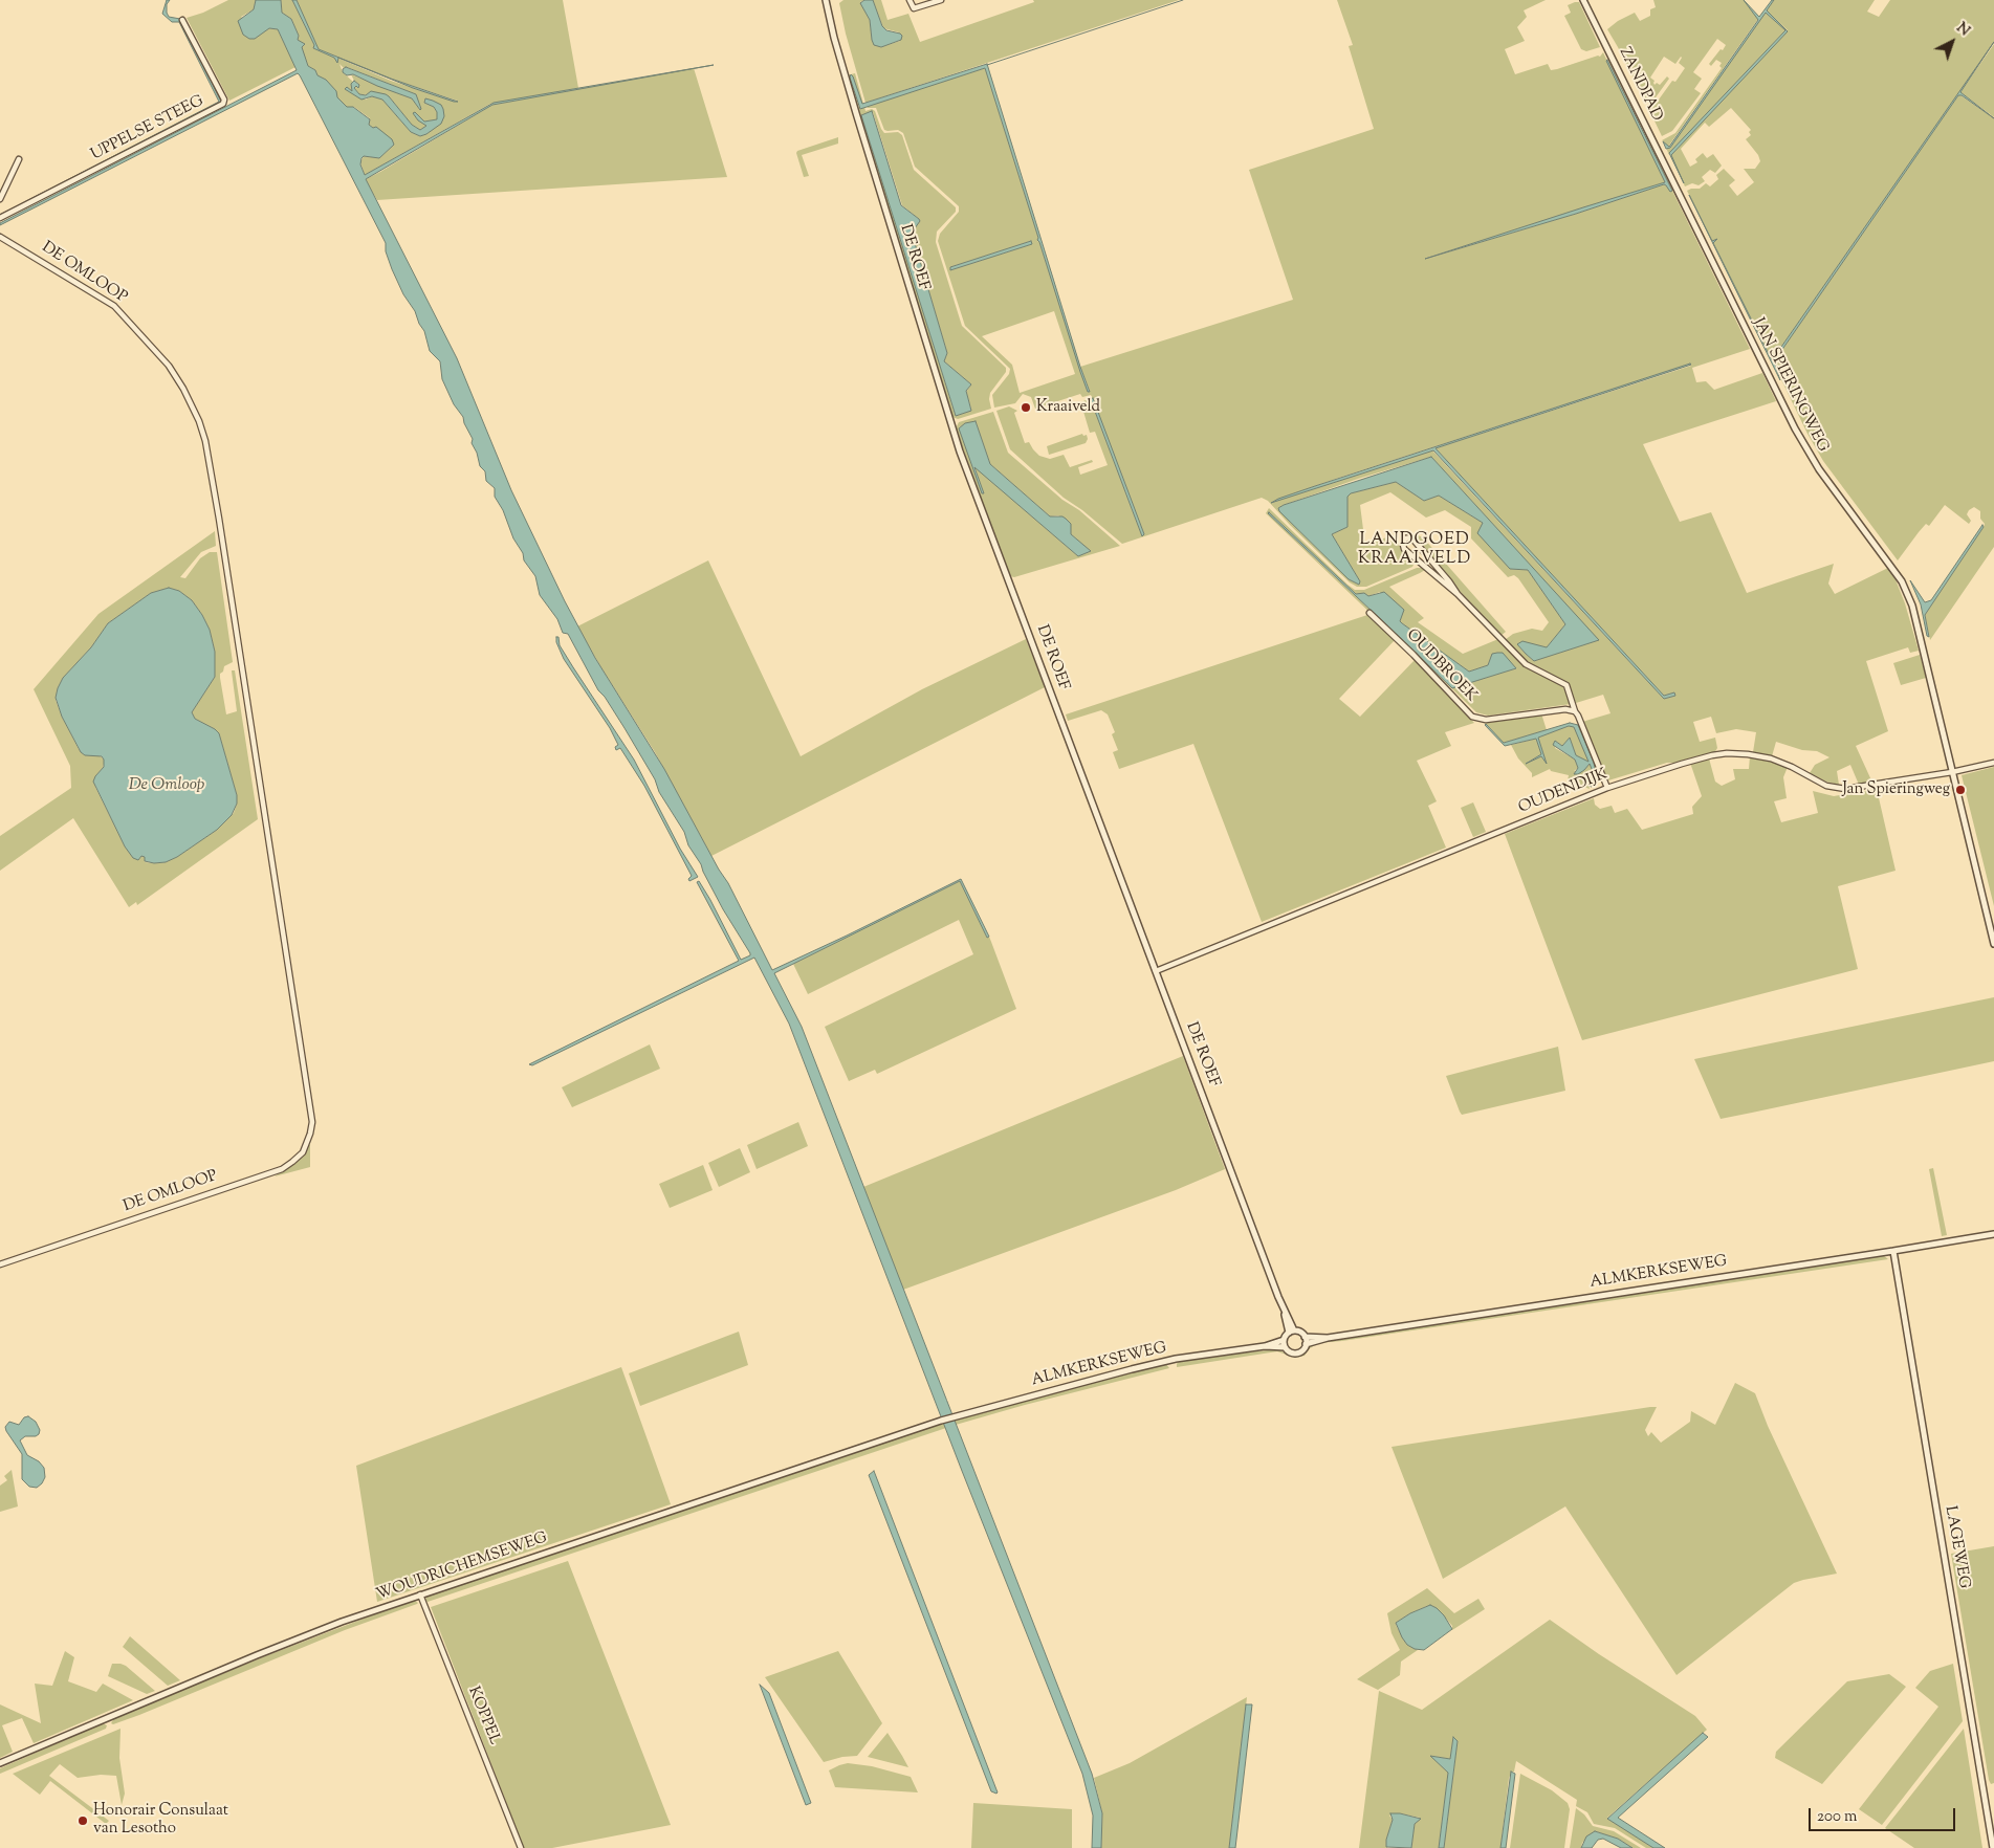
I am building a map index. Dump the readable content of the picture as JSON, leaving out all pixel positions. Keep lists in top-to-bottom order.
{
  "streets": {
    "street": [
      "ZANDPAD",
      "UPPELSE STEEG",
      "DE ROEF",
      "DE OMLOOP",
      "JAN SPIERINGWEG",
      "OUDBROEK",
      "OUDENDIJK",
      "ALMKERKSEWEG",
      "LAGEWEG",
      "WOUDRICHEMSEWEG",
      "KOPPEL"
    ]
  },
  "crossings": [
    ["ZANDPAD", "JAN SPIERINGWEG"],
    ["DE ROEF", "OUDENDIJK"],
    ["DE ROEF", "ALMKERKSEWEG"],
    ["JAN SPIERINGWEG", "OUDENDIJK"],
    ["ALMKERKSEWEG", "LAGEWEG"],
    ["ALMKERKSEWEG", "WOUDRICHEMSEWEG"],
    ["WOUDRICHEMSEWEG", "KOPPEL"]
  ],
  "districts": ["LANDGOED KRAAIVELD"],
  "water": ["De Omloop"],
  "places": ["Kraaiveld", "Jan Spieringweg", "Honorair Consulaat van Lesotho"],
  "scale_bar": "200 m",
  "north": "top right"
}
